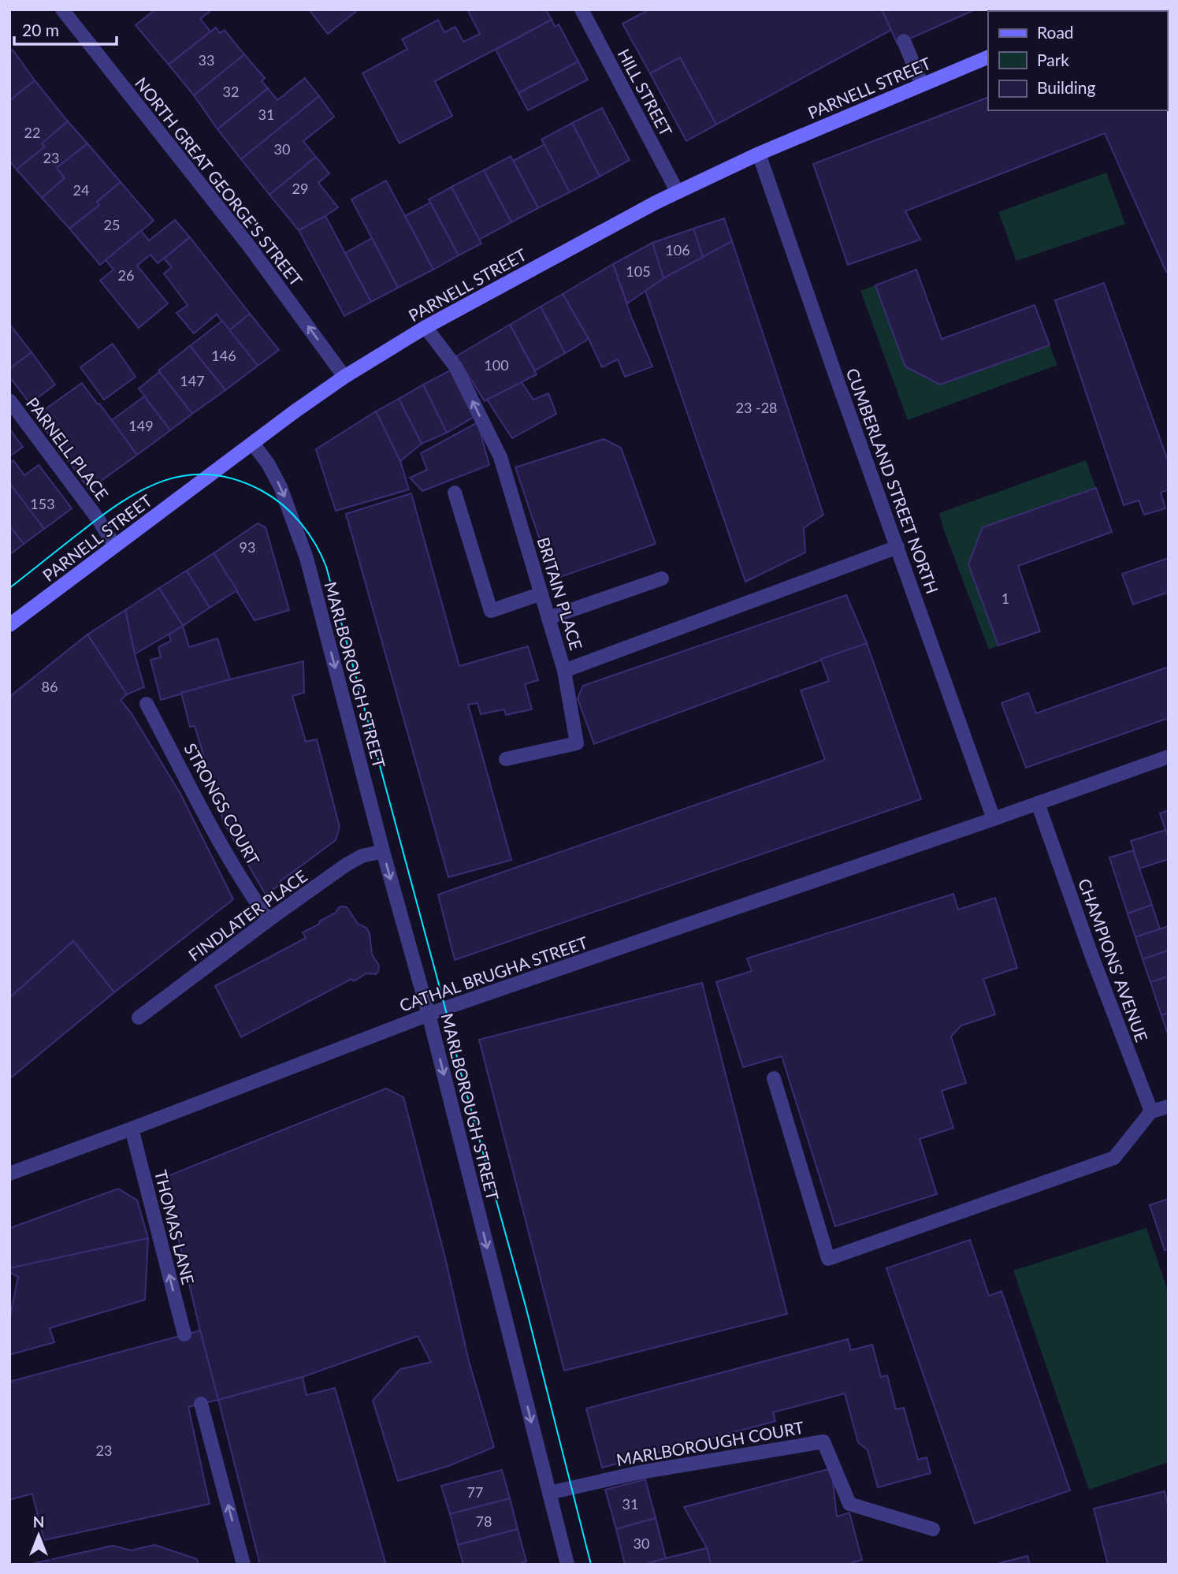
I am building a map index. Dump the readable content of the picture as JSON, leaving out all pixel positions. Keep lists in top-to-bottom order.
{
  "streets": {
    "main road": ["PARNELL STREET"],
    "street": [
      "HILL STREET",
      "NORTH GREAT GEORGE'S STREET",
      "PARNELL PLACE",
      "CUMBERLAND STREET NORTH",
      "BRITAIN PLACE",
      "MARLBOROUGH STREET",
      "STRONGS COURT",
      "FINDLATER PLACE",
      "CHAMPIONS' AVENUE",
      "CATHAL BRUGHA STREET",
      "THOMAS LANE",
      "MARLBOROUGH COURT"
    ]
  },
  "crossings": [
    ["PARNELL STREET", "HILL STREET"],
    ["PARNELL STREET", "NORTH GREAT GEORGE'S STREET"],
    ["PARNELL STREET", "PARNELL PLACE"],
    ["PARNELL STREET", "CUMBERLAND STREET NORTH"],
    ["PARNELL STREET", "BRITAIN PLACE"],
    ["PARNELL STREET", "MARLBOROUGH STREET"],
    ["CUMBERLAND STREET NORTH", "BRITAIN PLACE"],
    ["CUMBERLAND STREET NORTH", "CATHAL BRUGHA STREET"],
    ["MARLBOROUGH STREET", "FINDLATER PLACE"],
    ["MARLBOROUGH STREET", "CATHAL BRUGHA STREET"],
    ["MARLBOROUGH STREET", "MARLBOROUGH COURT"],
    ["STRONGS COURT", "FINDLATER PLACE"],
    ["CHAMPIONS' AVENUE", "CATHAL BRUGHA STREET"],
    ["CATHAL BRUGHA STREET", "THOMAS LANE"]
  ],
  "one_way": [
    "NORTH GREAT GEORGE'S STREET",
    "BRITAIN PLACE",
    "MARLBOROUGH STREET",
    "THOMAS LANE"
  ],
  "house_numbers": [
    "33",
    "32",
    "31",
    "22",
    "30",
    "23",
    "29",
    "24",
    "25",
    "106",
    "105",
    "26",
    "146",
    "100",
    "147",
    "23 -28",
    "149",
    "153",
    "93",
    "1",
    "86",
    "23",
    "77",
    "31",
    "78",
    "30"
  ],
  "legend": ["Road", "Park", "Building"],
  "scale_bar": "20 m",
  "north": "top"
}
